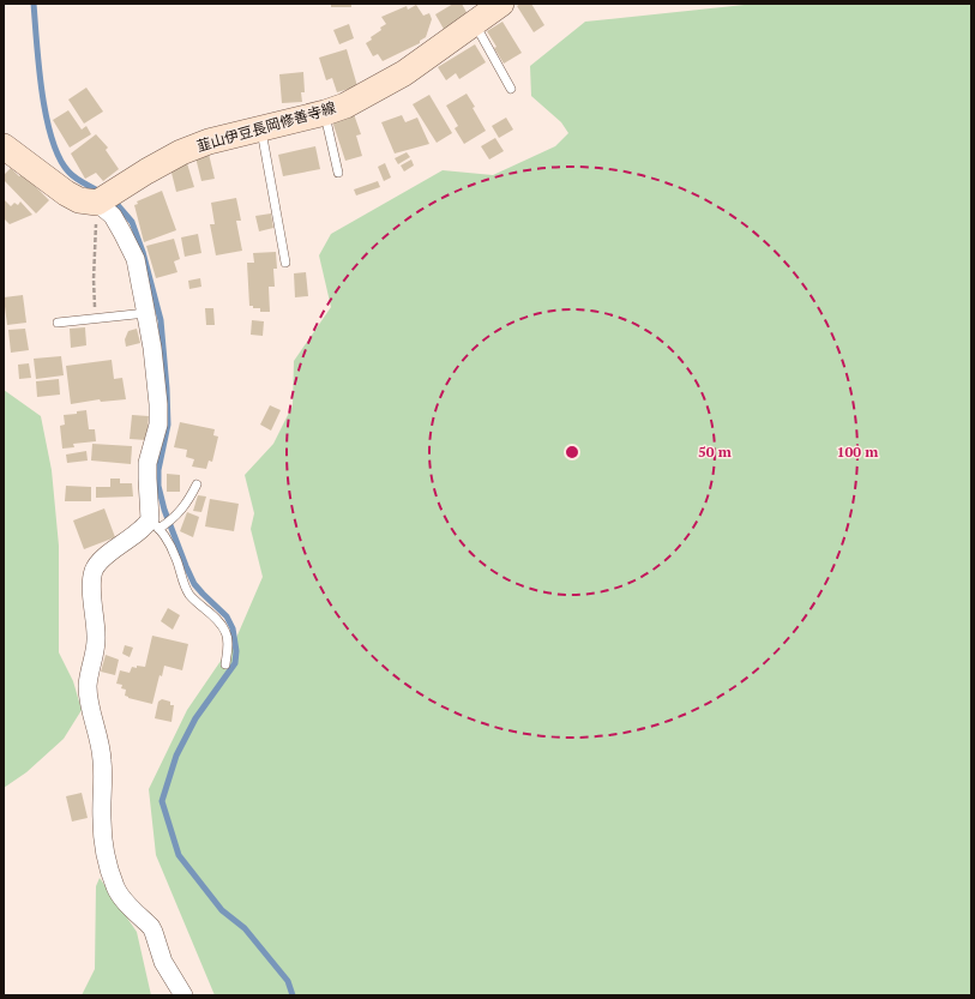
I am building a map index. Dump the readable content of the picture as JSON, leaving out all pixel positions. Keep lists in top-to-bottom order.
{
  "streets": {
    "main road": ["韮山伊豆長岡修善寺線"]
  },
  "rings": ["50 m", "100 m"]
}
